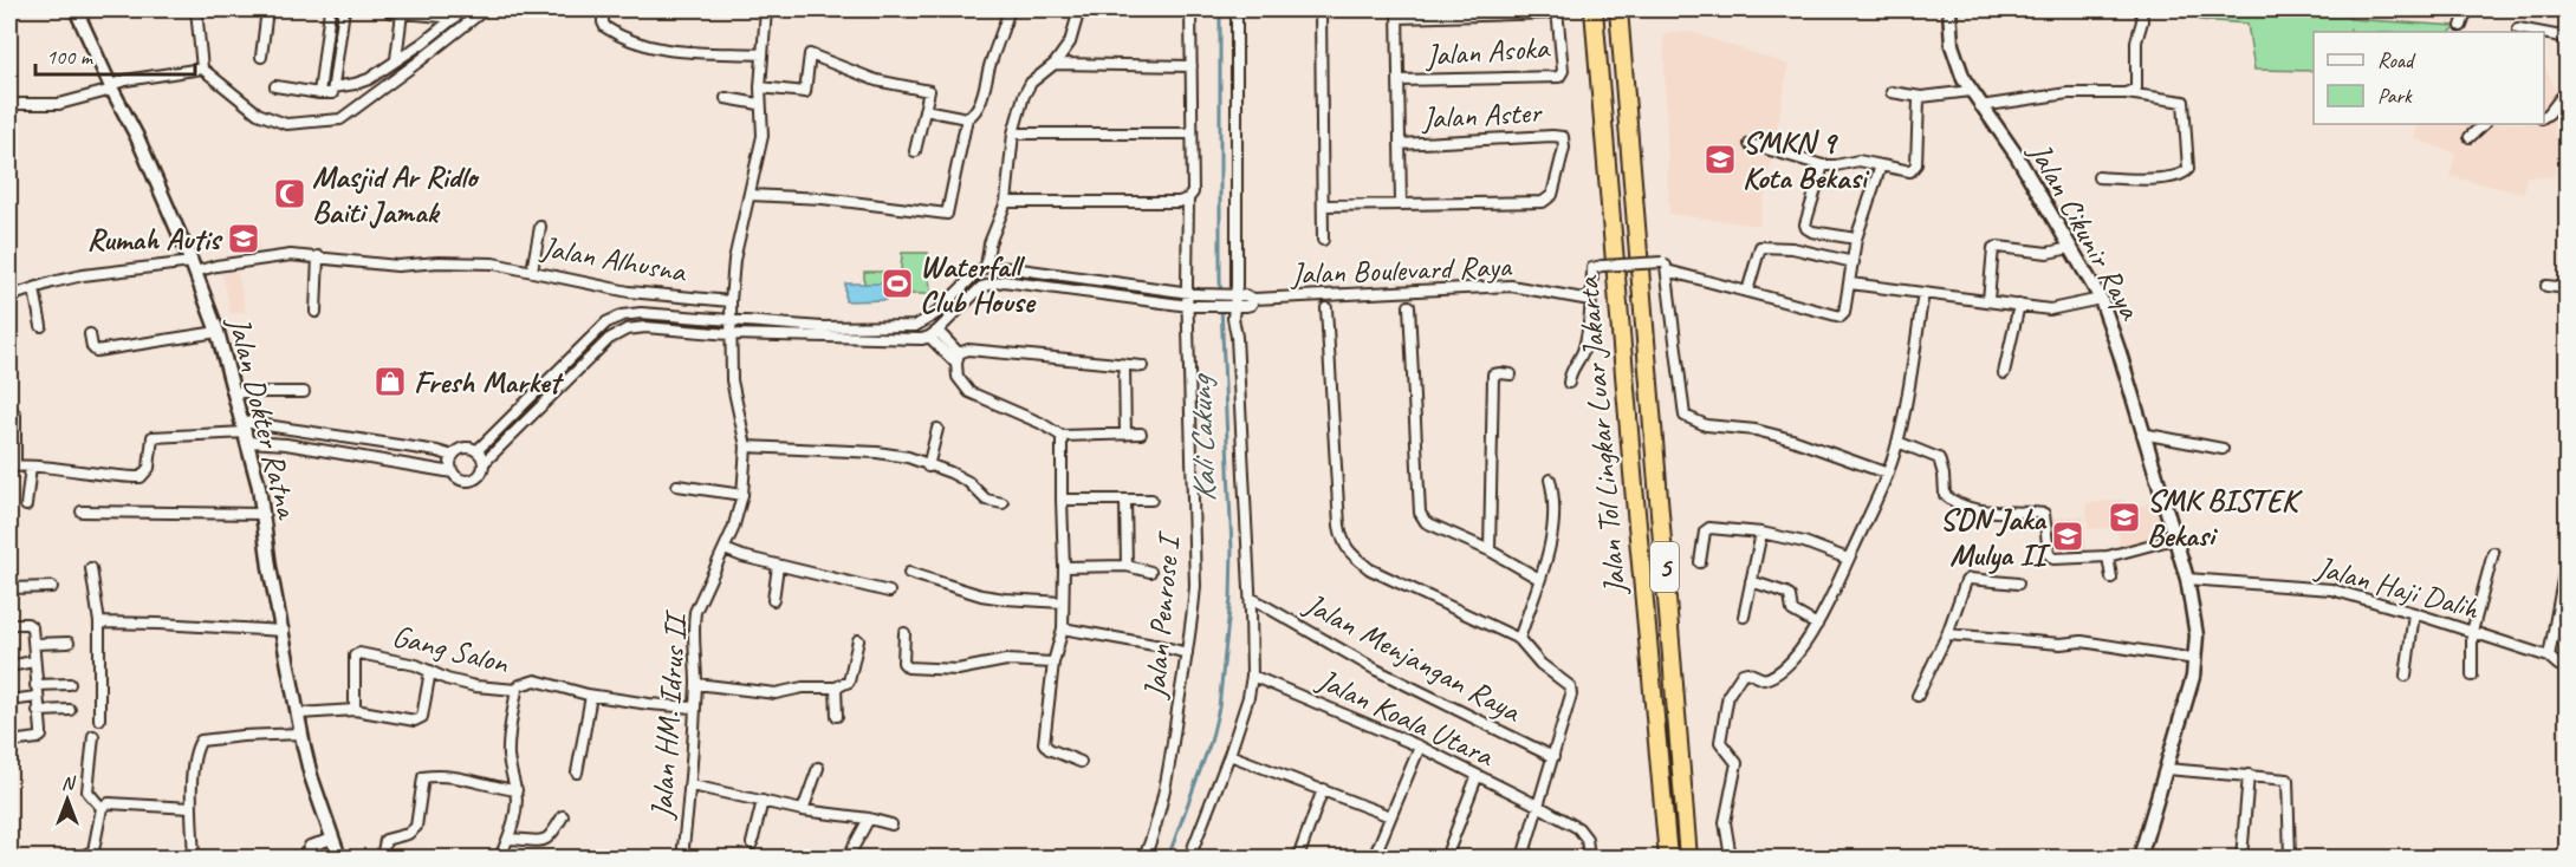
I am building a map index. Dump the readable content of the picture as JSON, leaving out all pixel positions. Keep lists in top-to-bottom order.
{
  "streets": {
    "highway": ["Jalan Tol Lingkar Luar Jakarta", "5"],
    "street": [
      "Jalan Asoka",
      "Jalan Aster",
      "Jalan Cikunir Raya",
      "Jalan Alhusna",
      "Jalan Boulevard Raya",
      "Jalan Dokter Ratna",
      "Jalan Haji Dalih",
      "Jalan Penrose I",
      "Gang Salon",
      "Jalan Menjangan Raya",
      "Jalan HM. Idrus II",
      "Jalan Koala Utara"
    ]
  },
  "crossings": [
    ["Jalan Cikunir Raya", "Jalan Haji Dalih"],
    ["Jalan Alhusna", "Jalan Dokter Ratna"],
    ["Jalan Alhusna", "Jalan HM. Idrus II"],
    ["Gang Salon", "Jalan HM. Idrus II"]
  ],
  "water": ["Kali Cakung"],
  "places": {
    "school or university": [
      "SMKN 9 Kota Bekasi",
      "Rumah Autis",
      "SMK BISTEK Bekasi",
      "SDN Jaka Mulya II"
    ],
    "mosque": ["Masjid Ar Ridlo Baiti Jamak"],
    "sports": ["Waterfall Club House"],
    "shop": ["Fresh Market"]
  },
  "legend": ["Road", "Park"],
  "scale_bar": "100 m",
  "north": "top"
}
